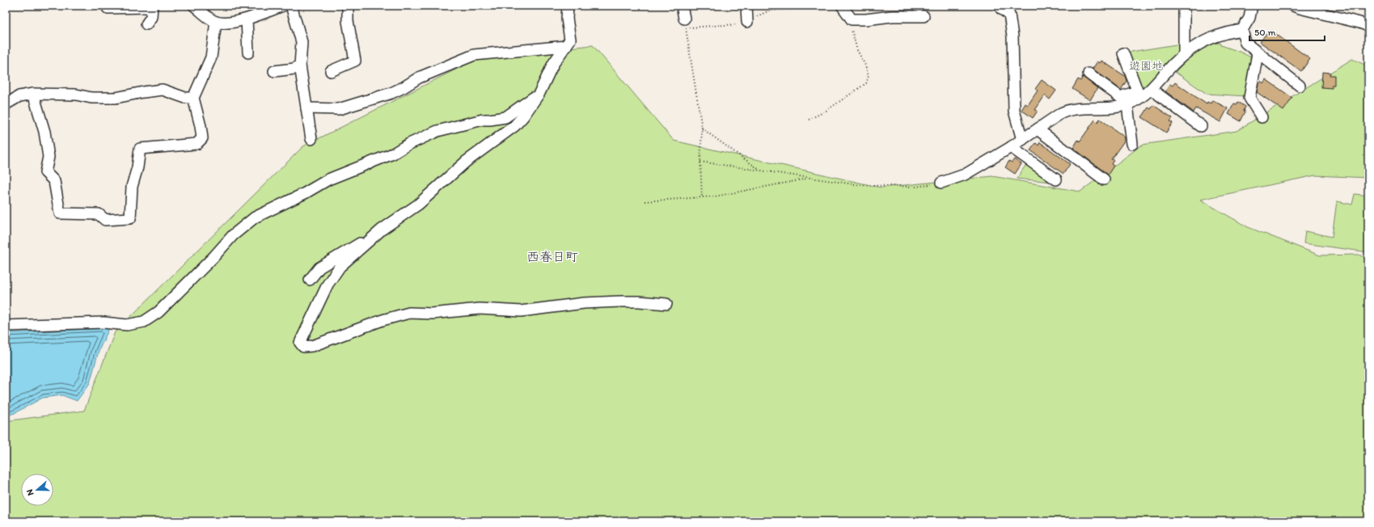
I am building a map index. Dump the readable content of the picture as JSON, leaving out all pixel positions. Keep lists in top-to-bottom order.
{
  "districts": ["西春日町"],
  "parks": ["遊園地"],
  "scale_bar": "50 m",
  "north": "left"
}
